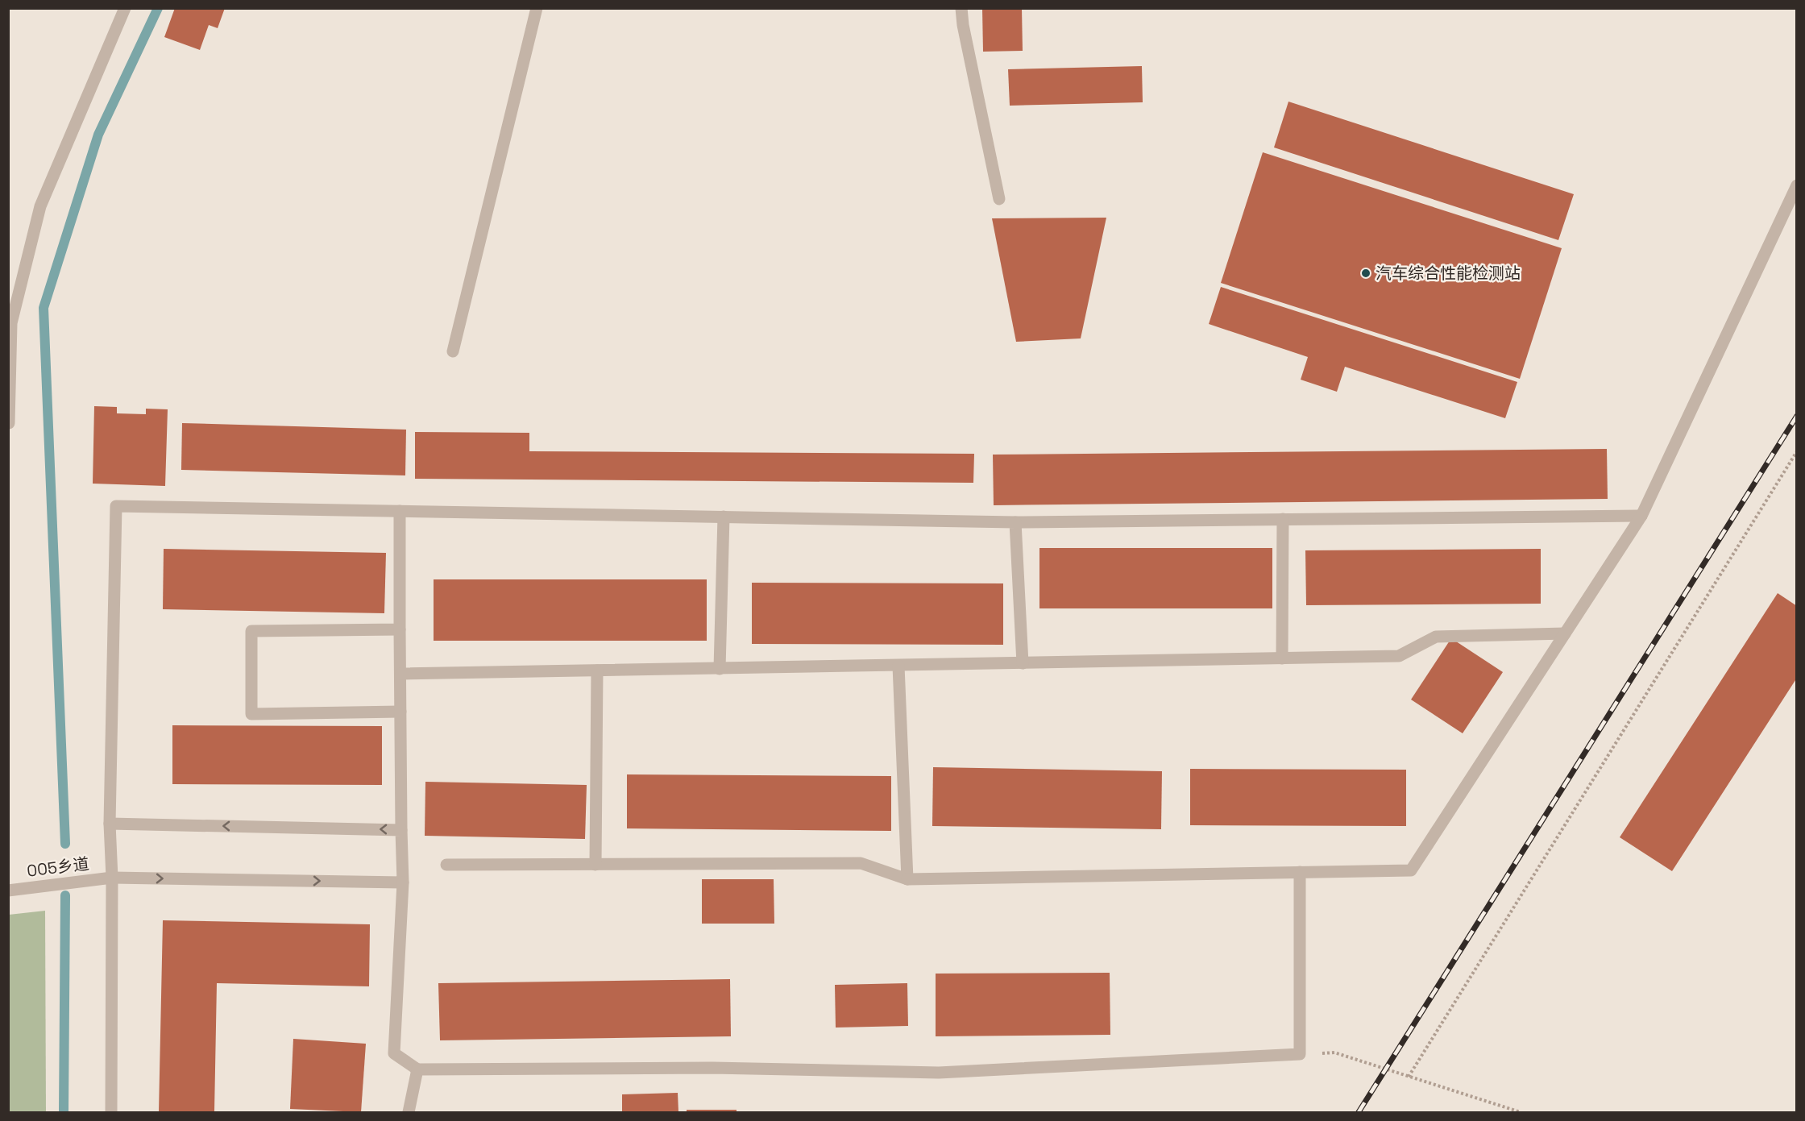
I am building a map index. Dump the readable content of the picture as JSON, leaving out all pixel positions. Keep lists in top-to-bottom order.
{
  "streets": {
    "street": ["005乡道"]
  },
  "places": ["汽车综合性能检测站"]
}
